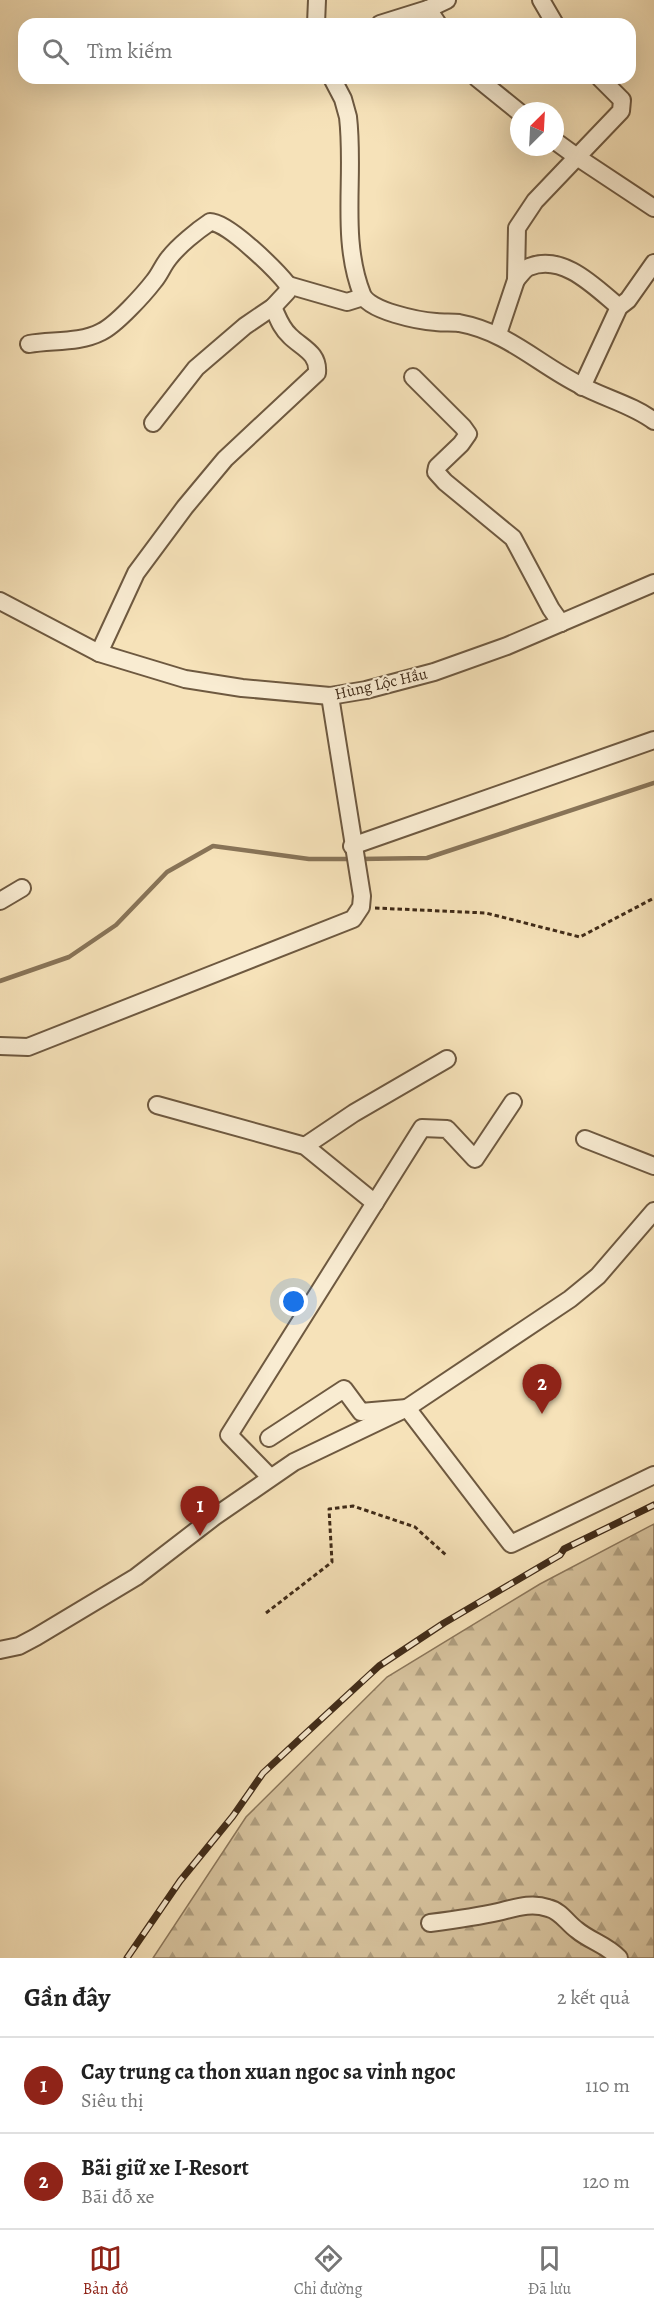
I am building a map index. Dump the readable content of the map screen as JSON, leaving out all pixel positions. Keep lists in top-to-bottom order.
{
  "streets": {
    "street": ["Hùng Lộc Hầu"]
  },
  "north": "top right",
  "page": {
    "search": "Tìm kiếm",
    "pins": ["2", "1"],
    "heading": ["Gần đây", "2 kết quả"],
    "list": [
      {
        "mark": "1",
        "name": "Cay trung ca thon xuan ngoc sa vinh ngoc",
        "note": "Siêu thị",
        "value": "110 m"
      },
      {
        "mark": "2",
        "name": "Bãi giữ xe I-Resort",
        "note": "Bãi đỗ xe",
        "value": "120 m"
      }
    ],
    "nav": ["Bản đồ", "Chỉ đường", "Đã lưu"]
  }
}
